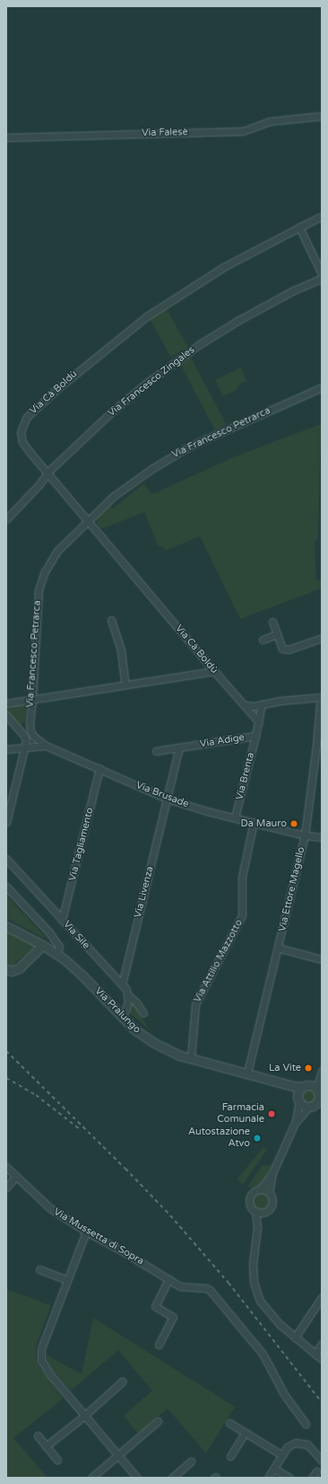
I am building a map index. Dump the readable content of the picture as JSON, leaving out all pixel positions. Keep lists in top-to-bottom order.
{
  "streets": {
    "street": [
      "Via Falesè",
      "Via Francesco Zingales",
      "Via Cà Boldù",
      "Via Francesco Petrarca",
      "Via Adige",
      "Via Brenta",
      "Via Brusade",
      "Via Tagliamento",
      "Via Ettore Magello",
      "Via Livenza",
      "Via Sile",
      "Via Attilio Mazzotto",
      "Via Pralungo",
      "Via Mussetta di Sopra"
    ]
  },
  "crossings": [
    ["Via Francesco Zingales", "Via Cà Boldù"],
    ["Via Cà Boldù", "Via Francesco Petrarca"],
    ["Via Cà Boldù", "Via Adige"],
    ["Via Adige", "Via Brenta"],
    ["Via Brenta", "Via Brusade"],
    ["Via Brusade", "Via Tagliamento"],
    ["Via Brusade", "Via Ettore Magello"],
    ["Via Brusade", "Via Livenza"],
    ["Via Brusade", "Via Attilio Mazzotto"],
    ["Via Tagliamento", "Via Sile"],
    ["Via Ettore Magello", "Via Pralungo"],
    ["Via Livenza", "Via Sile"],
    ["Via Attilio Mazzotto", "Via Pralungo"]
  ],
  "places": [
    "Da Mauro",
    "La Vite",
    "Farmacia Comunale",
    "Autostazione Atvo"
  ]
}
